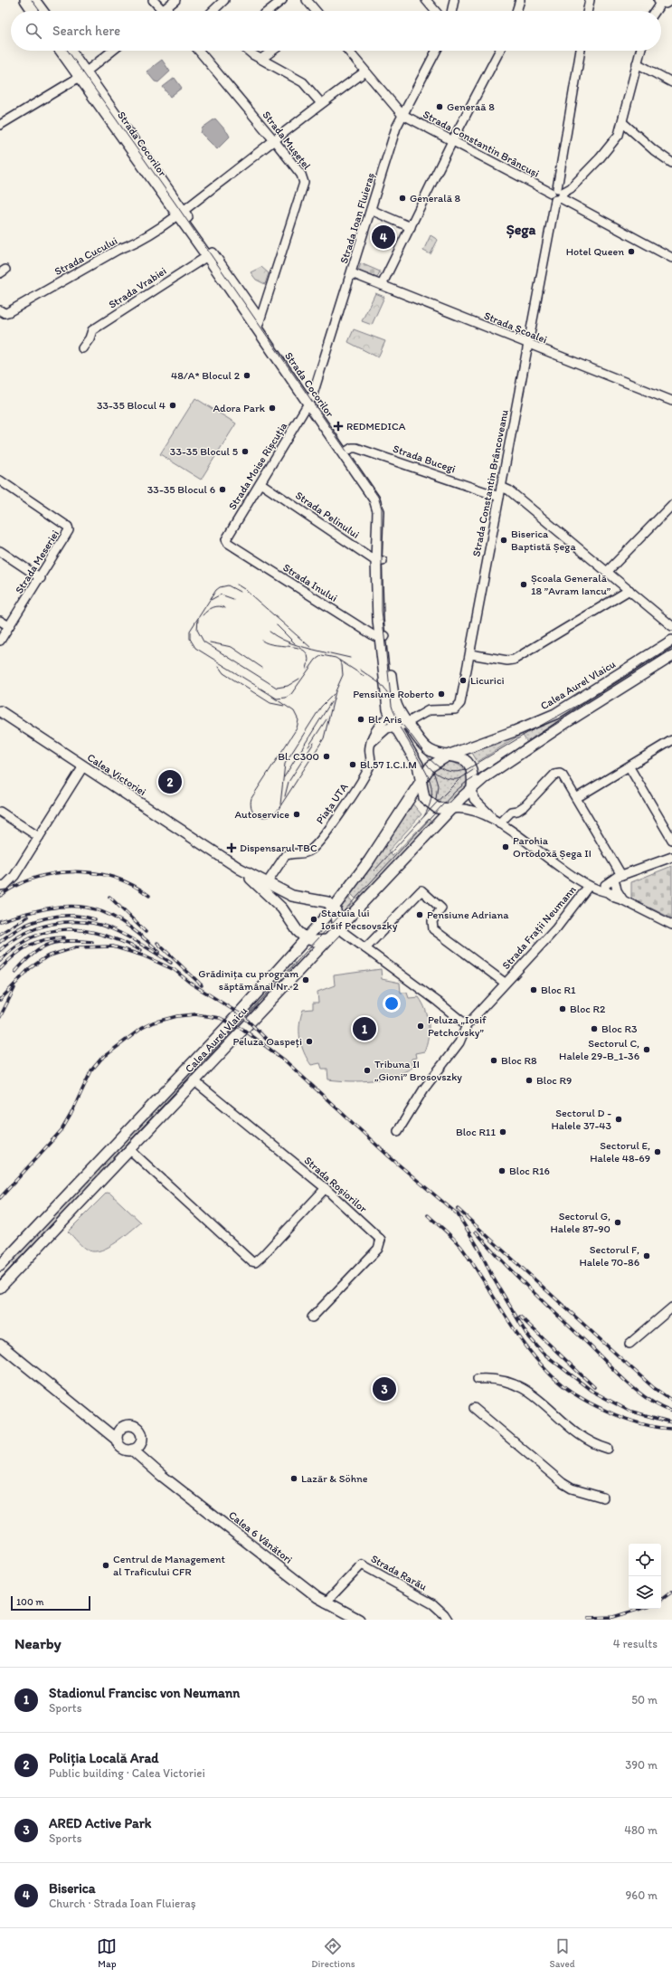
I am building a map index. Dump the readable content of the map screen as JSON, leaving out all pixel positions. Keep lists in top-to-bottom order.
{
  "streets": {
    "main road": [
      "Strada Cocorilor",
      "Calea Aurel Vlaicu",
      "Calea Victoriei",
      "Calea 6 Vânători"
    ],
    "street": [
      "Strada Mușețel",
      "Strada Constantin Brâncuși",
      "Strada Ioan Fluieraș",
      "Strada Cucului",
      "Strada Vrabiei",
      "Strada Școalei",
      "Strada Bucegi",
      "Strada Moise Rișcuția",
      "Strada Constantin Brâncoveanu",
      "Strada Pelinului",
      "Strada Meseriei",
      "Strada Inului",
      "Piața UTA",
      "Strada Frații Neumann",
      "Strada Roșiorilor",
      "Strada Rarău"
    ]
  },
  "crossings": [
    ["Strada Mușețel", "Strada Cocorilor"],
    ["Strada Mușețel", "Strada Cucului"],
    ["Strada Cocorilor", "Strada Ioan Fluieraș"],
    ["Strada Cocorilor", "Strada Cucului"],
    ["Strada Cocorilor", "Strada Vrabiei"],
    ["Strada Cocorilor", "Strada Bucegi"],
    ["Strada Cocorilor", "Strada Moise Rișcuția"],
    ["Strada Cocorilor", "Strada Constantin Brâncoveanu"],
    ["Strada Cocorilor", "Strada Pelinului"],
    ["Strada Cocorilor", "Strada Inului"],
    ["Strada Cocorilor", "Calea Aurel Vlaicu"],
    ["Strada Constantin Brâncuși", "Strada Ioan Fluieraș"],
    ["Strada Constantin Brâncuși", "Strada Constantin Brâncoveanu"],
    ["Strada Ioan Fluieraș", "Strada Școalei"],
    ["Strada Ioan Fluieraș", "Strada Moise Rișcuția"],
    ["Strada Școalei", "Strada Constantin Brâncoveanu"],
    ["Strada Bucegi", "Strada Constantin Brâncoveanu"],
    ["Strada Moise Rișcuția", "Strada Pelinului"],
    ["Strada Moise Rișcuția", "Strada Inului"],
    ["Calea Aurel Vlaicu", "Calea Victoriei"],
    ["Calea Aurel Vlaicu", "Strada Roșiorilor"],
    ["Calea Victoriei", "Piața UTA"],
    ["Calea 6 Vânători", "Strada Rarău"]
  ],
  "districts": ["Șega"],
  "places": {
    "other": [
      "Generaă 8",
      "Generală 8",
      "Hotel Queen",
      "48/A* Blocul 2",
      "33-35 Blocul 4",
      "Adora Park",
      "33-35 Blocul 5",
      "33-35 Blocul 6",
      "Biserica Baptistă Șega",
      "Școala Generală 18 ”Avram Iancu”",
      "Licurici",
      "Pensiune Roberto",
      "Bl. Aris",
      "Bl. C300",
      "Bl.57 I.C.I.M",
      "Autoservice",
      "Parohia Ortodoxă Șega II",
      "Pensiune Adriana",
      "Statuia lui Iosif Pecsovszky",
      "Grădinița cu program săptămânal Nr. 2",
      "Bloc R1",
      "Bloc R2",
      "Peluza „Iosif Petchovsky”",
      "Bloc R3",
      "Peluza Oaspeți",
      "Sectorul C, Halele 29-B_1-36",
      "Bloc R8",
      "Tribuna II „Gioni” Brosovszky",
      "Bloc R9",
      "Sectorul D - Halele 37-43",
      "Bloc R11",
      "Sectorul E, Halele 48-69",
      "Bloc R16",
      "Sectorul G, Halele 87-90",
      "Sectorul F, Halele 70-86",
      "Lazăr & Söhne",
      "Centrul de Management al Traficului CFR"
    ],
    "health": ["REDMEDICA", "Dispensarul TBC"]
  },
  "scale_bar": "100 m",
  "page": {
    "search": "Search here",
    "pins": [
      "4",
      "2",
      "1",
      "3"
    ],
    "scale": "100 m",
    "heading": ["Nearby", "4 results"],
    "list": [
      {
        "mark": "1",
        "name": "Stadionul Francisc von Neumann",
        "note": "Sports",
        "value": "50 m"
      },
      {
        "mark": "2",
        "name": "Poliția Locală Arad",
        "note": "Public building · Calea Victoriei",
        "value": "390 m"
      },
      {
        "mark": "3",
        "name": "ARED Active Park",
        "note": "Sports",
        "value": "480 m"
      },
      {
        "mark": "4",
        "name": "Biserica",
        "note": "Church · Strada Ioan Fluieraș",
        "value": "960 m"
      }
    ],
    "nav": ["Map", "Directions", "Saved"]
  }
}
